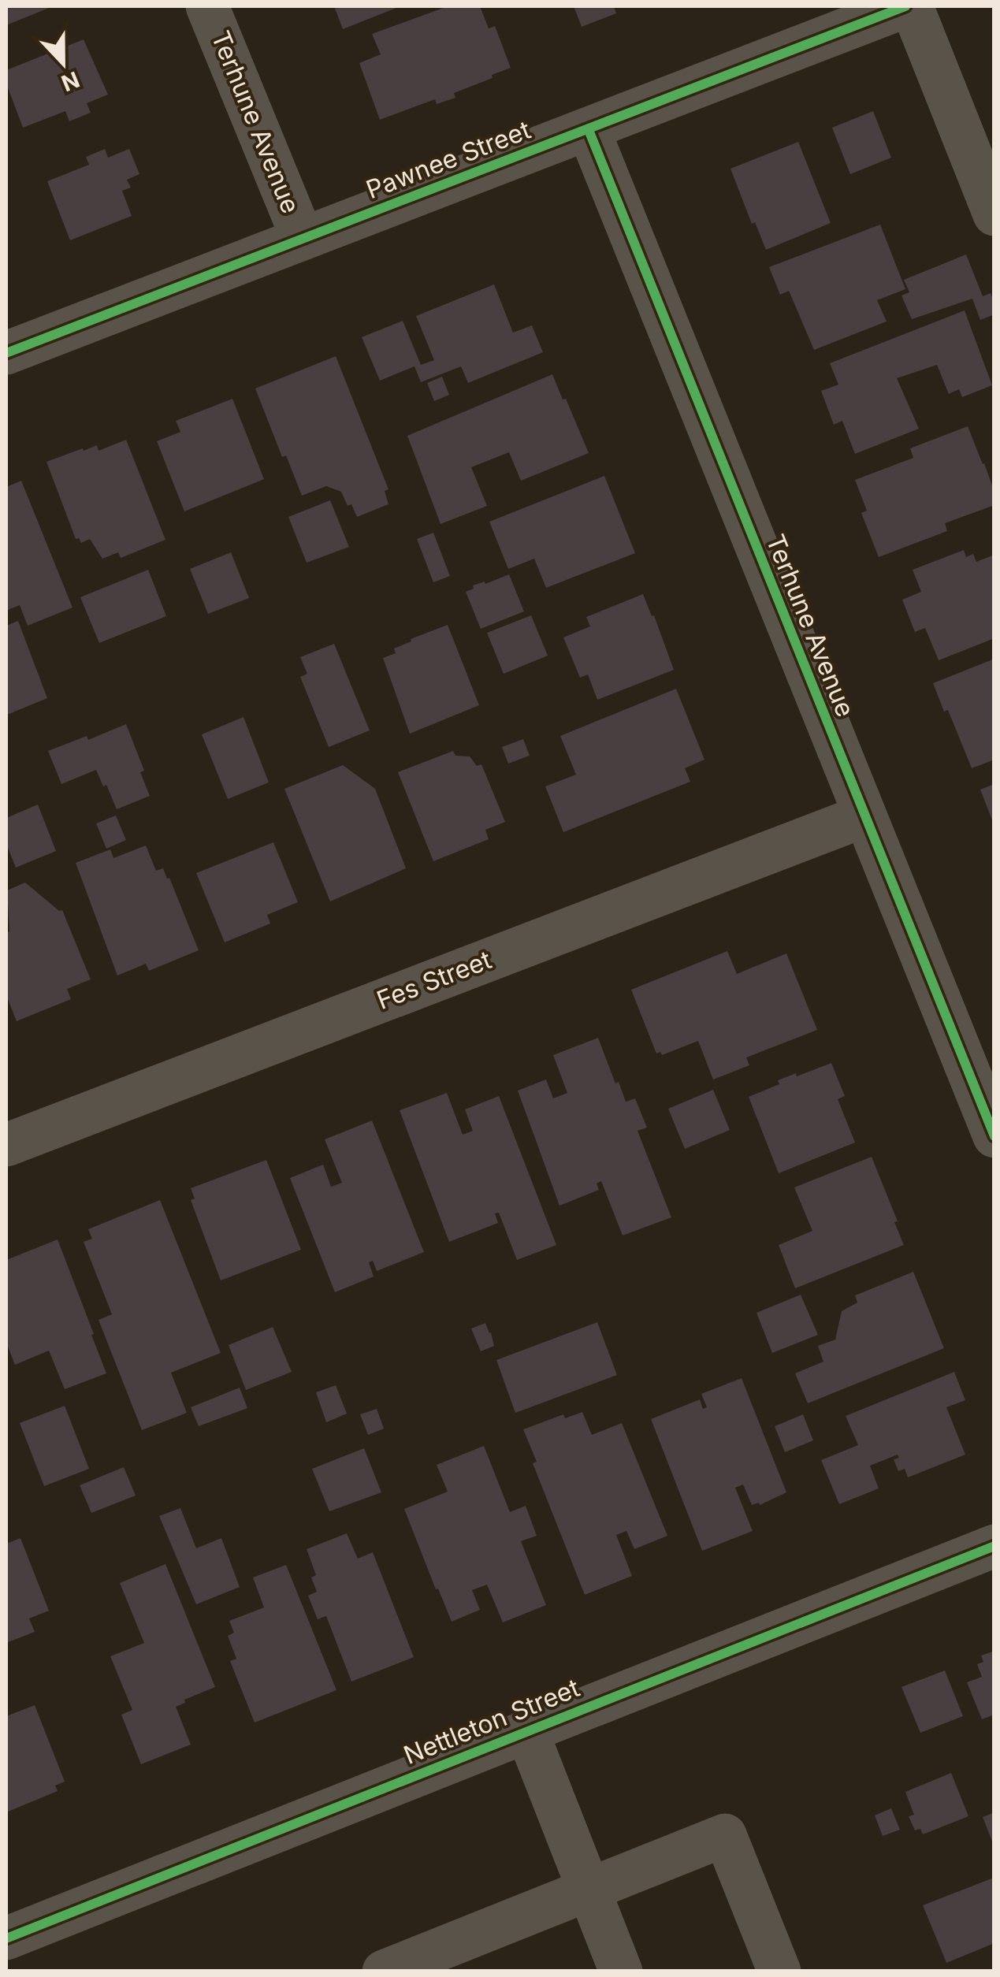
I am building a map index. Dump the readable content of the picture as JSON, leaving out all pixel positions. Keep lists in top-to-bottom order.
{
  "streets": {
    "street": [
      "Terhune Avenue",
      "Pawnee Street",
      "Fes Street",
      "Nettleton Street"
    ]
  },
  "crossings": [
    ["Terhune Avenue", "Pawnee Street"],
    ["Terhune Avenue", "Fes Street"]
  ],
  "north": "bottom"
}
